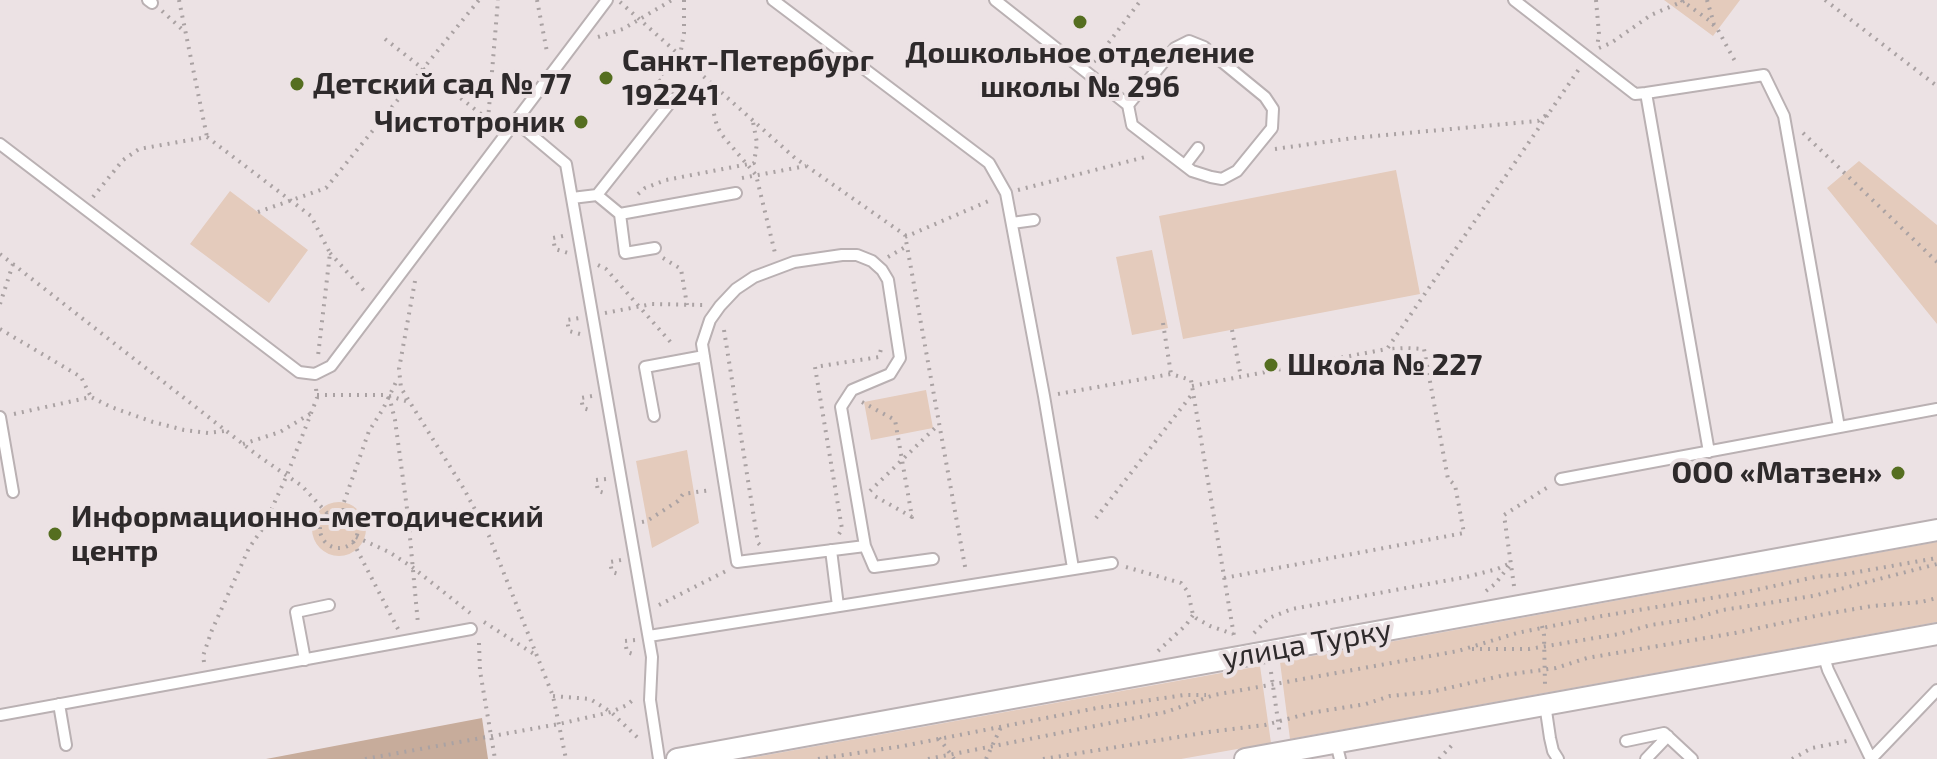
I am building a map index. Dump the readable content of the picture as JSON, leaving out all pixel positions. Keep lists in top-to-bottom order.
{
  "streets": {
    "street": ["улица Турку"]
  },
  "places": [
    "Дошкольное отделение школы № 296",
    "Санкт-Петербург 192241",
    "Детский сад № 77",
    "Чистотроник",
    "Школа № 227",
    "ООО «Матзен»",
    "Информационно-методический центр"
  ]
}
